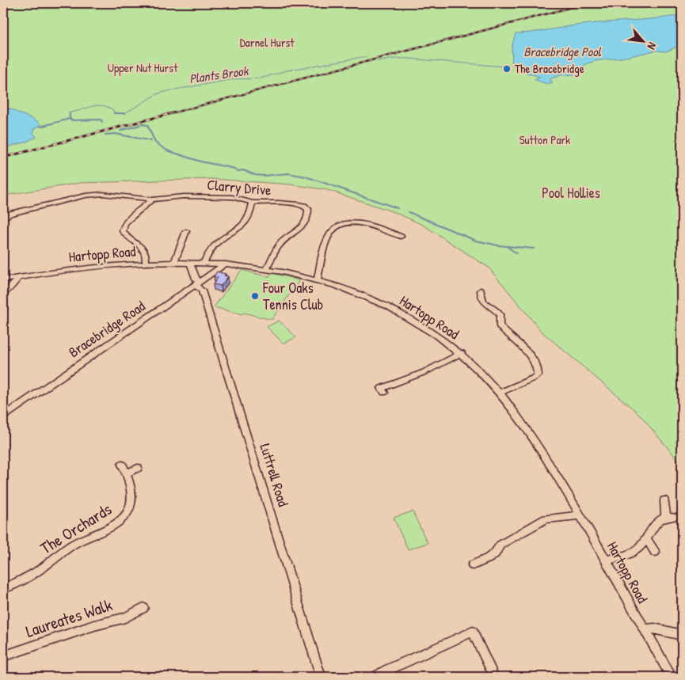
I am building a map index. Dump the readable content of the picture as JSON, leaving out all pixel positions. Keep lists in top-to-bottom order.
{
  "streets": {
    "street": [
      "Clarry Drive",
      "Hartopp Road",
      "Bracebridge Road",
      "Luttrell Road",
      "The Orchards",
      "Laureates Walk"
    ]
  },
  "crossings": [
    ["Clarry Drive", "Hartopp Road"],
    ["Hartopp Road", "Bracebridge Road"],
    ["Hartopp Road", "Luttrell Road"],
    ["Bracebridge Road", "Luttrell Road"]
  ],
  "water": ["Bracebridge Pool", "Plants Brook"],
  "parks": [
    "Darnel Hurst",
    "Upper Nut Hurst",
    "Sutton Park",
    "Pool Hollies"
  ],
  "places": ["The Bracebridge", "Four Oaks Tennis Club"],
  "north": "bottom right"
}
